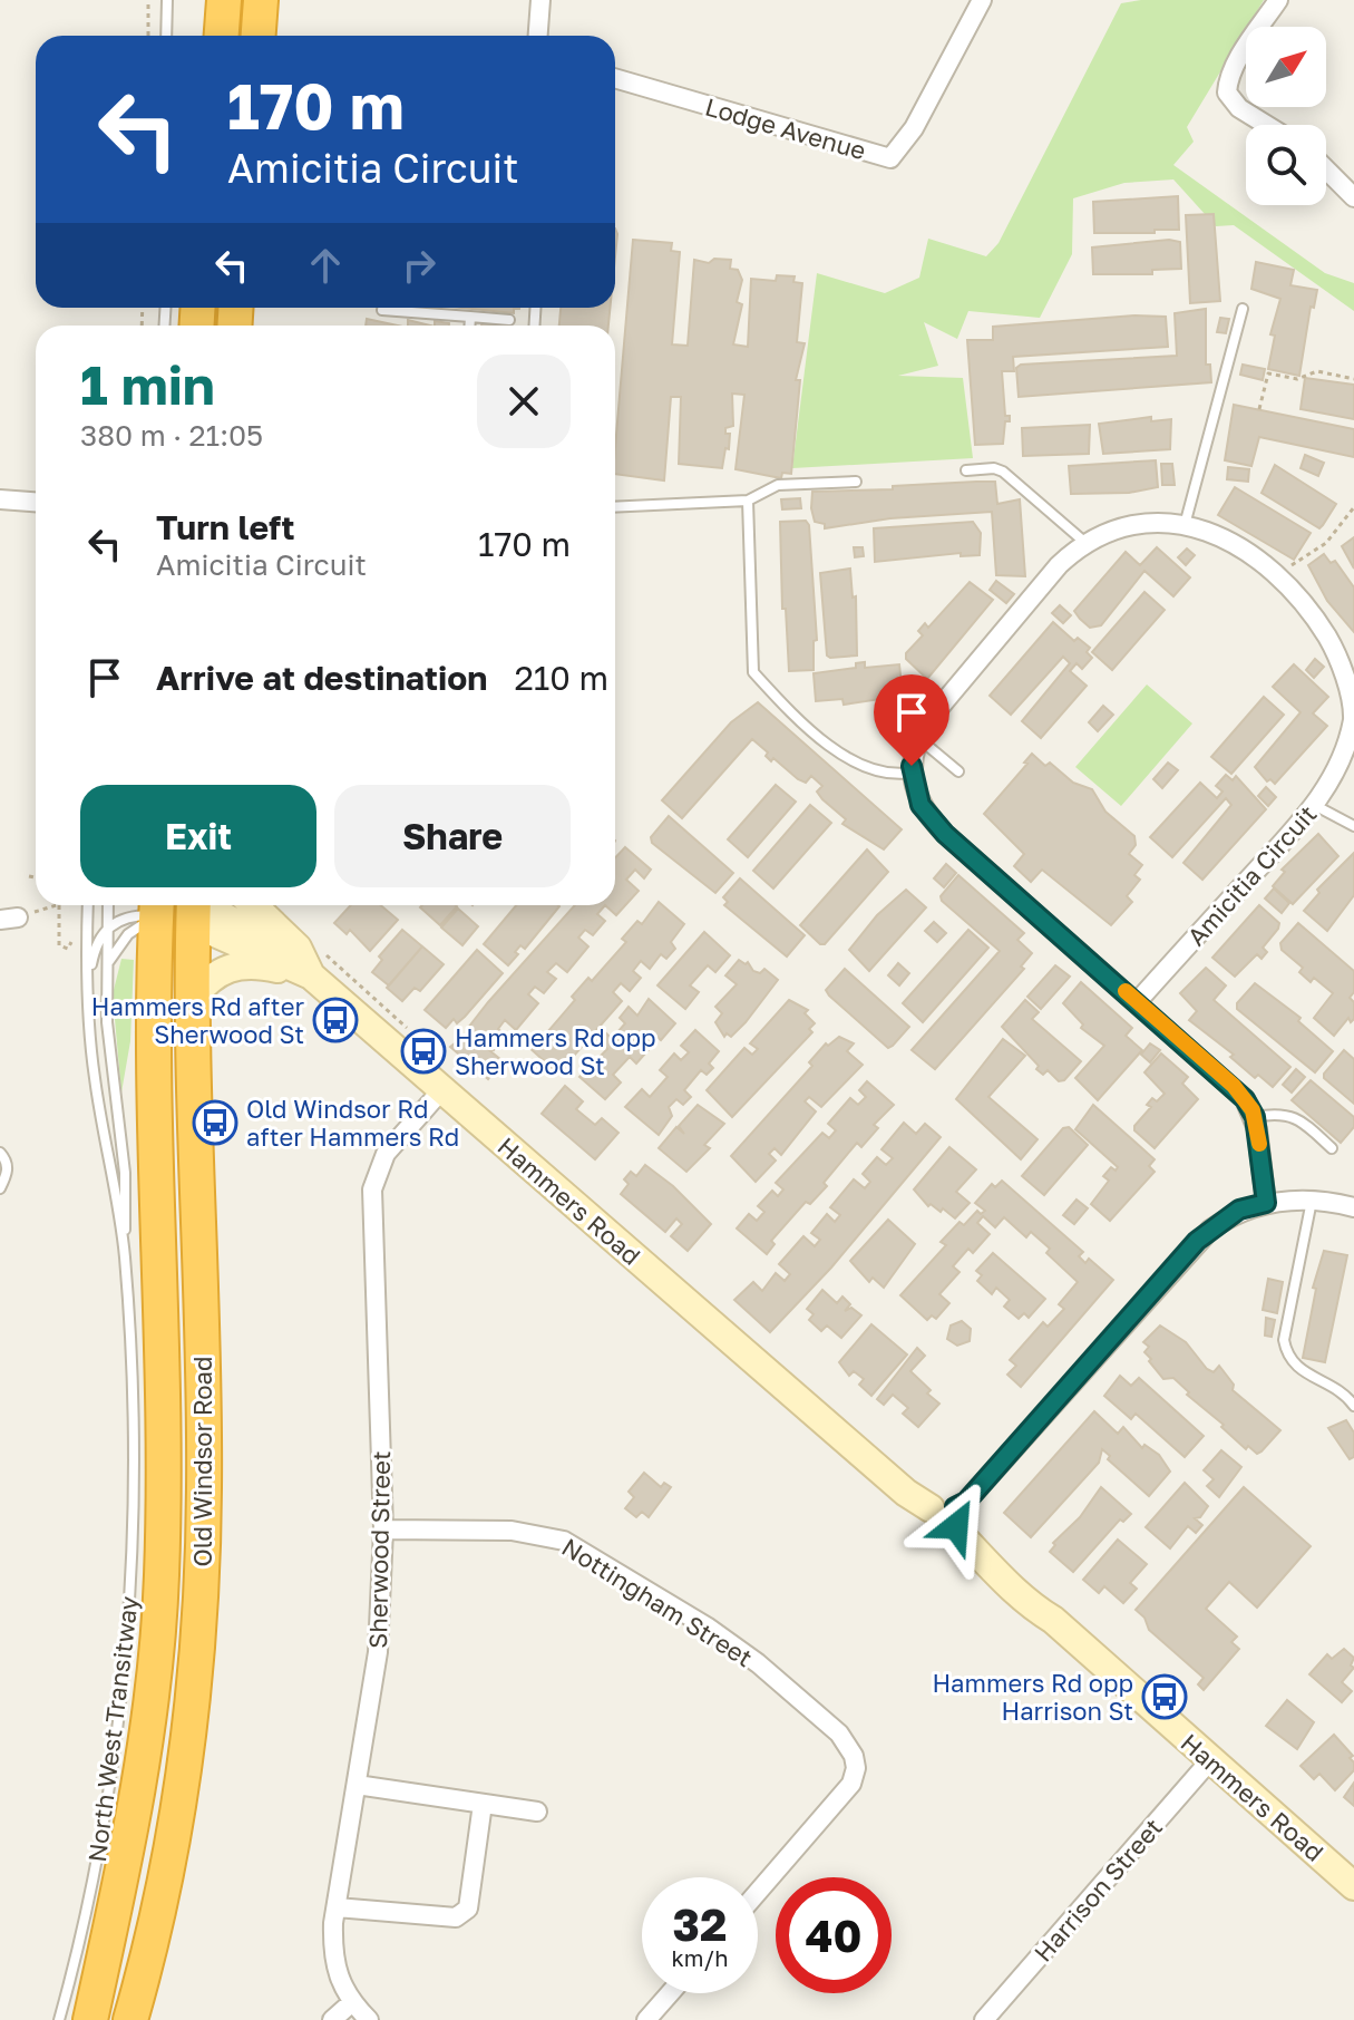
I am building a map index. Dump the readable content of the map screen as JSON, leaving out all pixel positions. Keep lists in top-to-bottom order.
{
  "streets": {
    "highway": ["Old Windsor Road"],
    "street": [
      "Lodge Avenue",
      "Amicitia Circuit",
      "Hammers Road",
      "Sherwood Street",
      "Nottingham Street",
      "Harrison Street"
    ],
    "lane": ["North West Transitway"]
  },
  "crossings": [
    ["Hammers Road", "Old Windsor Road"],
    ["Hammers Road", "Sherwood Street"],
    ["Hammers Road", "Harrison Street"],
    ["Sherwood Street", "Nottingham Street"]
  ],
  "places": {
    "bus stop": [
      "Hammers Rd after Sherwood St",
      "Hammers Rd opp Sherwood St",
      "Old Windsor Rd after Hammers Rd",
      "Hammers Rd opp Harrison St"
    ]
  },
  "north": "top right",
  "page": {
    "turn": ["170 m", "Amicitia Circuit"],
    "heading": ["1 min", "380 m · 21:05"],
    "list": [
      {
        "name": "Turn left",
        "note": "Amicitia Circuit",
        "value": "170 m"
      },
      {
        "name": "Arrive at destination",
        "value": "210 m"
      }
    ],
    "buttons": ["Exit", "Share"],
    "speed": "32 km/h",
    "limit": "40"
  }
}
